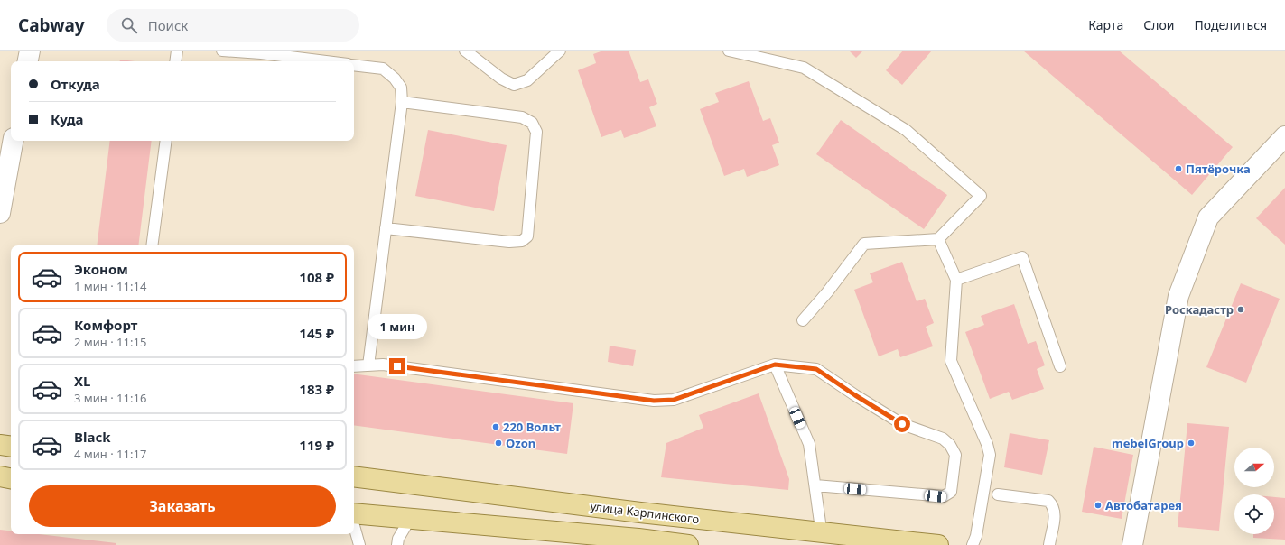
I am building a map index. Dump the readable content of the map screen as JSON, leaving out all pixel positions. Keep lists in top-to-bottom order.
{
  "streets": {
    "main road": ["улица Карпинского"]
  },
  "places": [
    "Пятёрочка",
    "Роскадастр",
    "220 Вольт",
    "Ozon",
    "mebelGroup",
    "Автобатарея"
  ],
  "north": "right",
  "page": {
    "header": "Cabway",
    "search": "Поиск",
    "nav": ["Карта", "Слои", "Поделиться"],
    "banner": ["Откуда", "Куда"],
    "list": [
      {
        "name": "Эконом",
        "note": "1 мин · 11:14",
        "value": "108 ₽"
      },
      {
        "name": "Комфорт",
        "note": "2 мин · 11:15",
        "value": "145 ₽"
      },
      {
        "name": "XL",
        "note": "3 мин · 11:16",
        "value": "183 ₽"
      },
      {
        "name": "Black",
        "note": "4 мин · 11:17",
        "value": "119 ₽"
      }
    ],
    "bubble": "1 мин",
    "buttons": "Заказать"
  }
}
